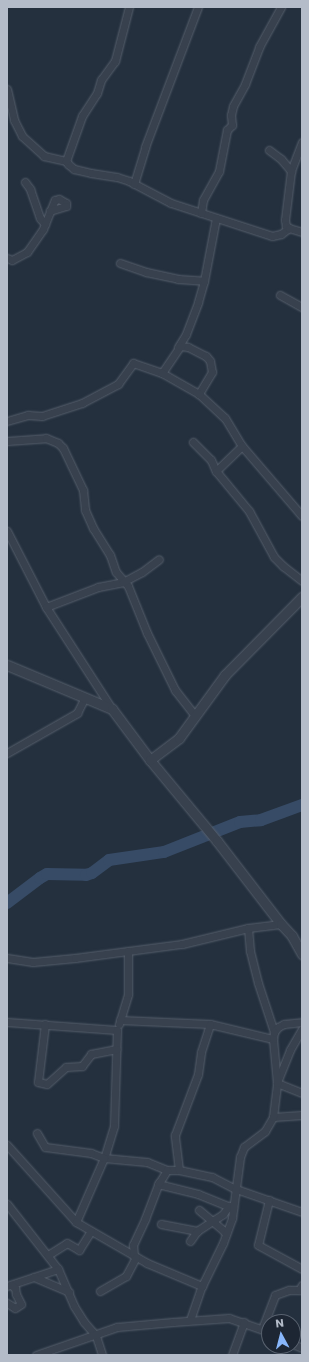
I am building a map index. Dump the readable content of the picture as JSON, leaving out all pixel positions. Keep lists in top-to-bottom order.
{
  "north": "top"
}
